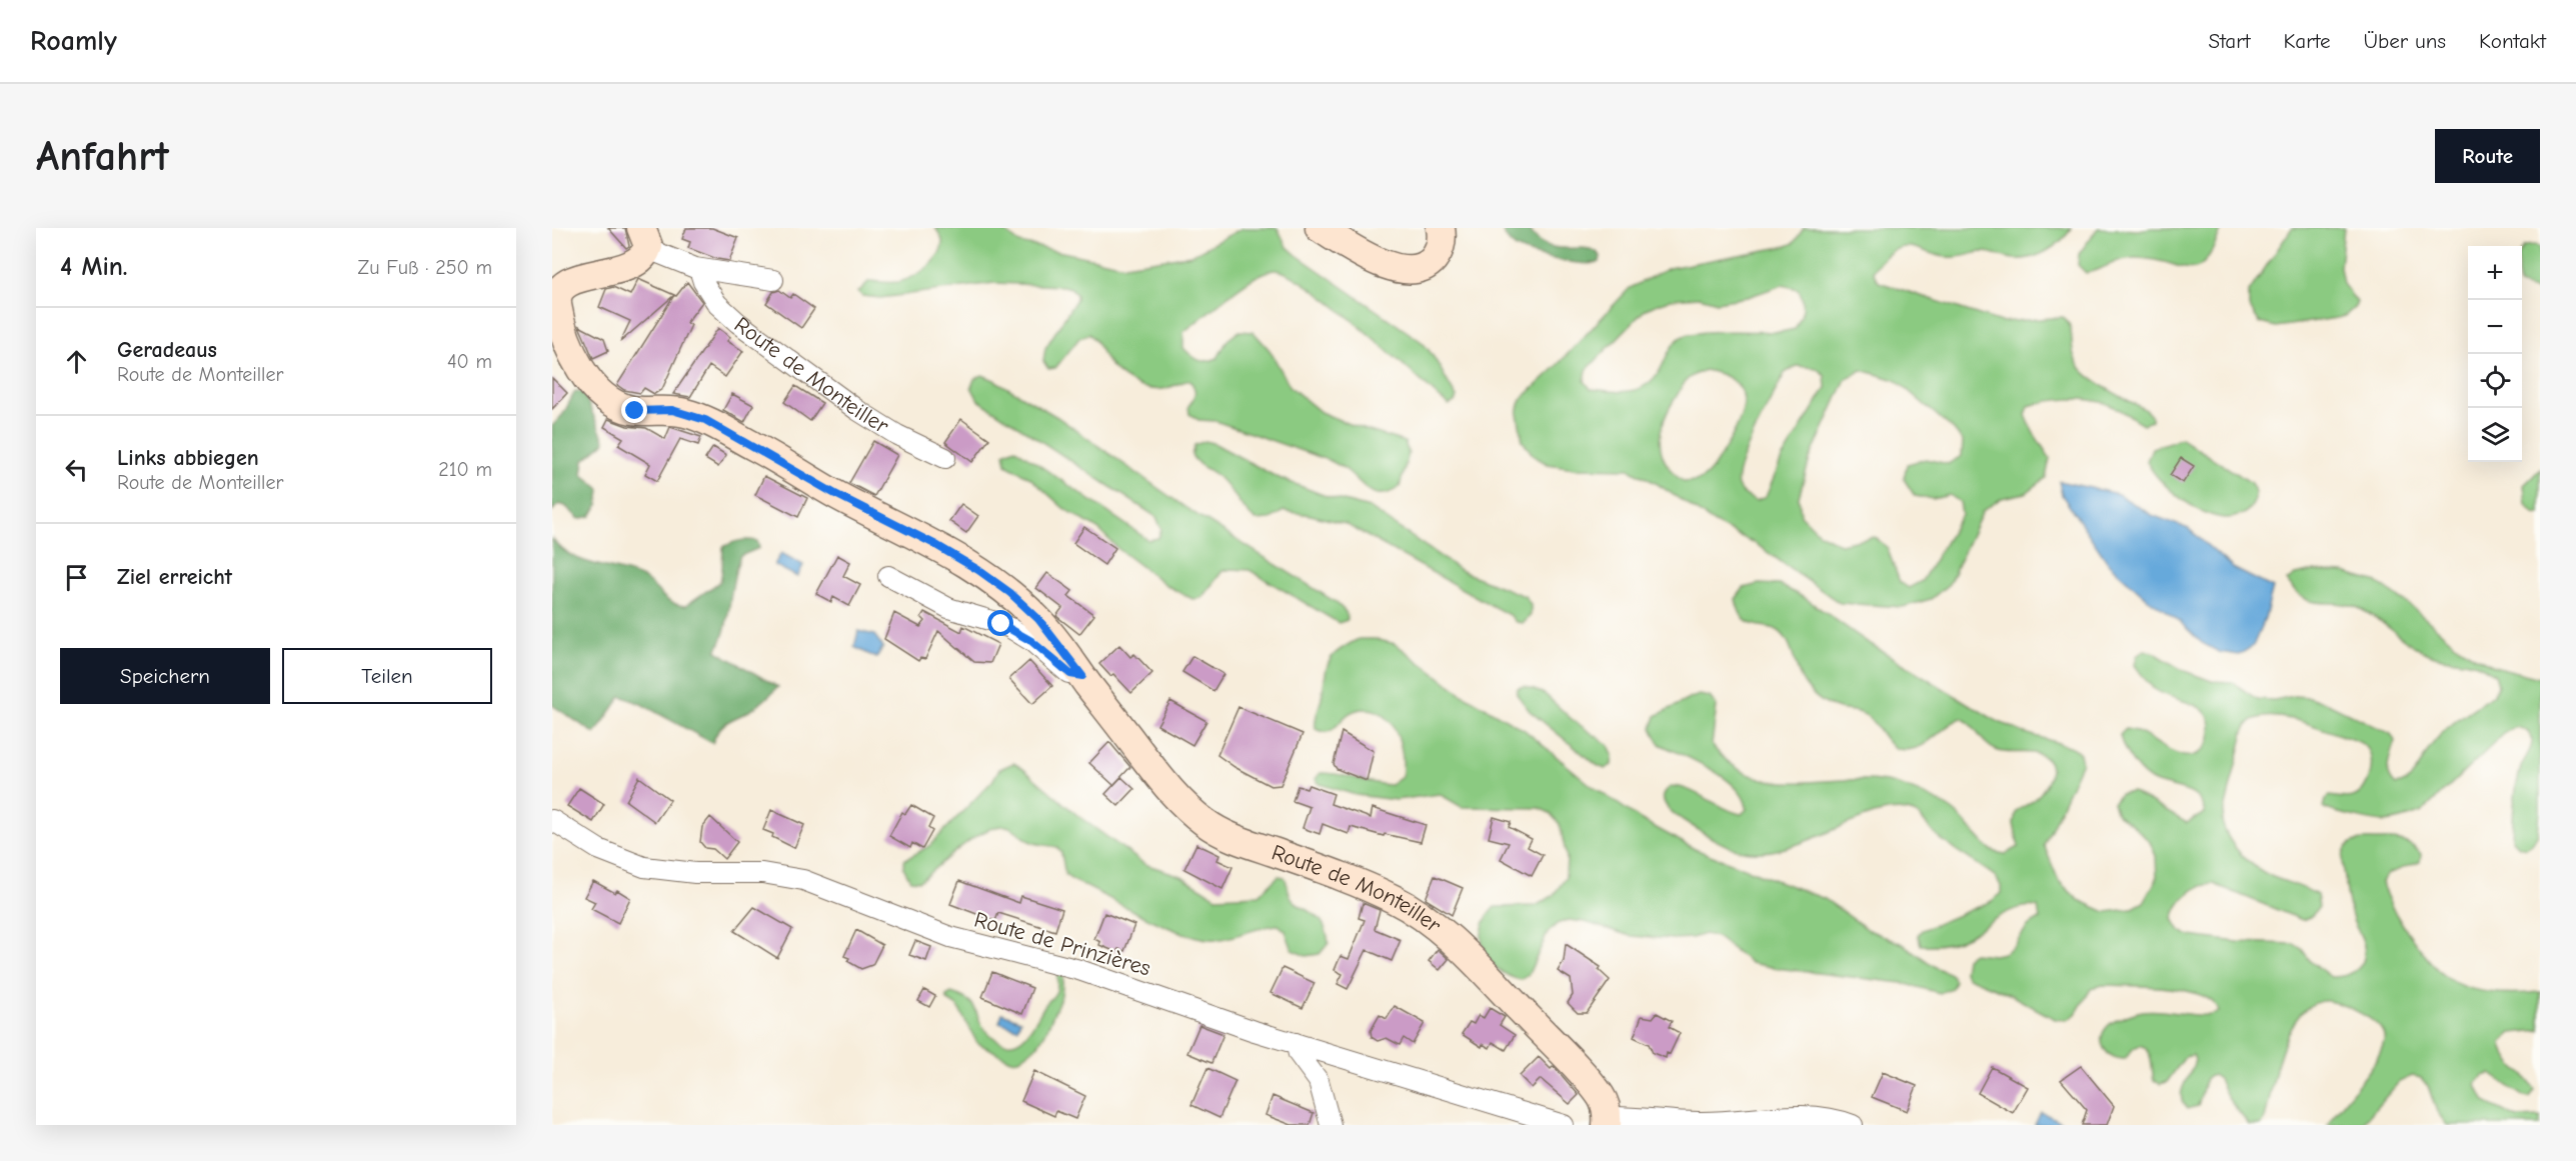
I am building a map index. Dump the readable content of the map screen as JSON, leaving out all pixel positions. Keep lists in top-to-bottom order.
{
  "streets": {
    "street": ["Route de Monteiller", "Route de Prinzières"]
  },
  "page": {
    "header": "Roamly",
    "nav": [
      "Start",
      "Karte",
      "Über uns",
      "Kontakt"
    ],
    "buttons": [
      "Route",
      ["Speichern", "Teilen"]
    ],
    "title": "Anfahrt",
    "heading": ["4 Min.", "Zu Fuß · 250 m"],
    "map_buttons": ["+", "−"],
    "list": [
      ["Geradeaus", "Route de Monteiller", "40 m"],
      ["Links abbiegen", "Route de Monteiller", "210 m"],
      "Ziel erreicht"
    ]
  }
}
